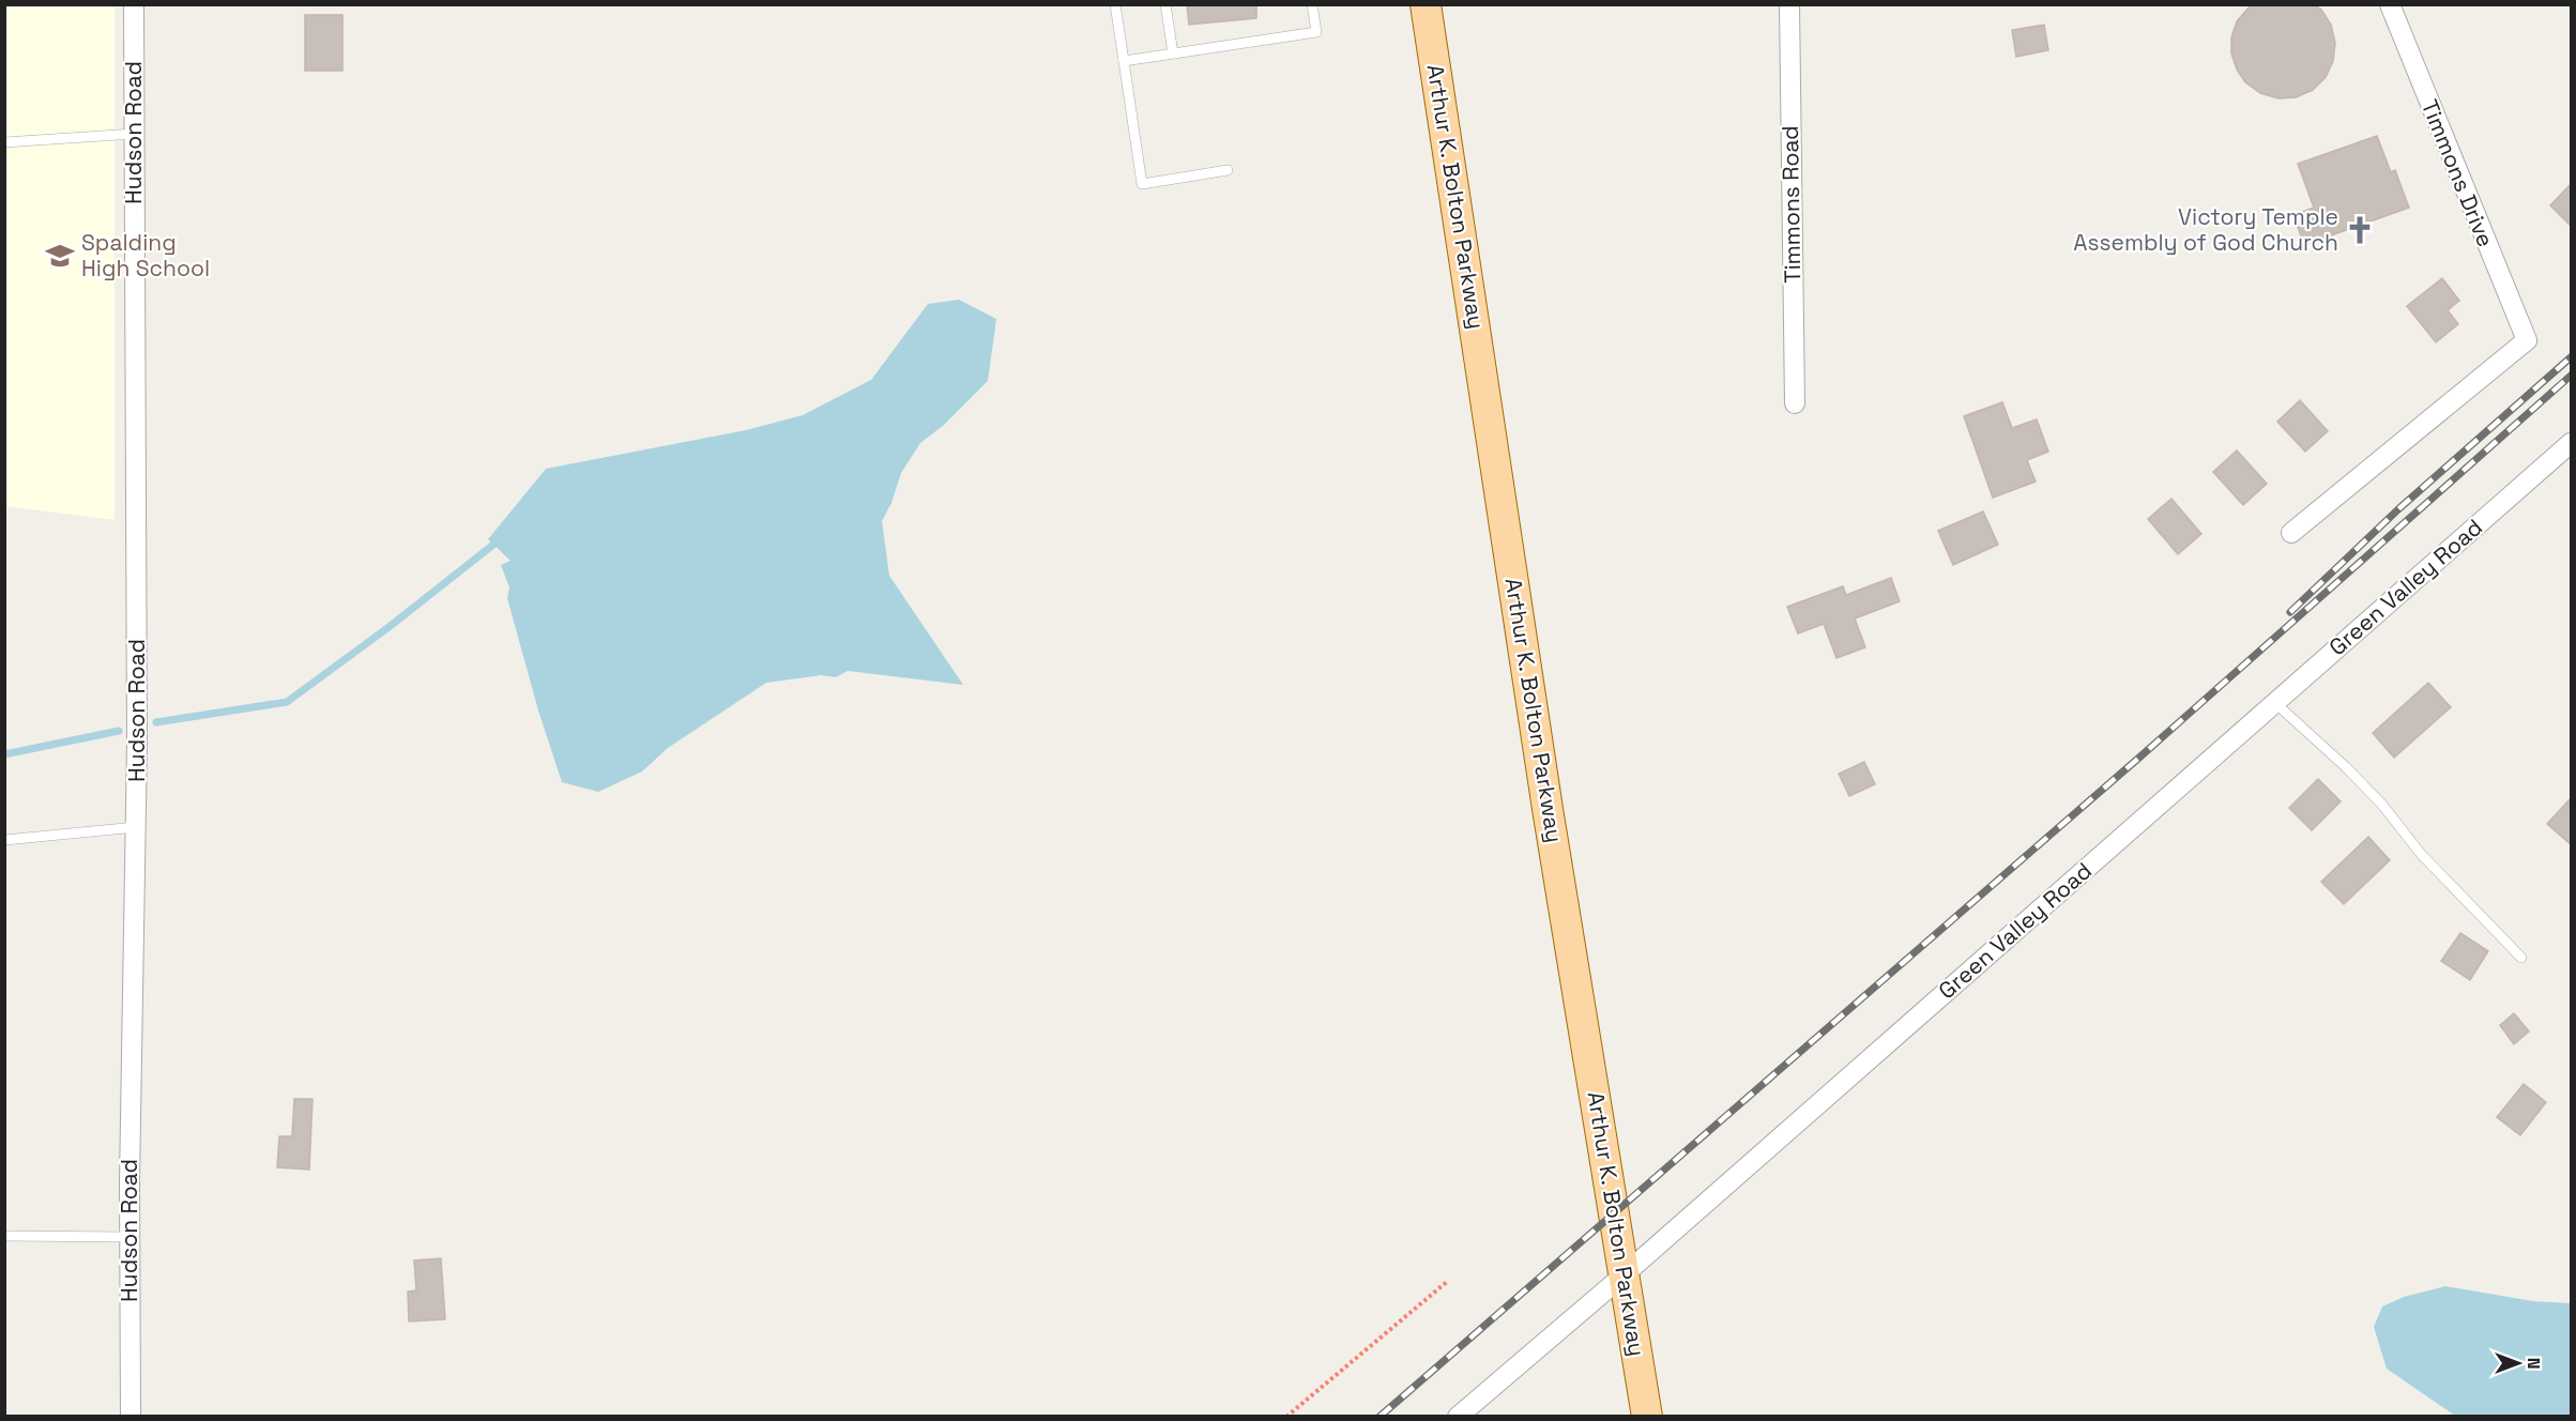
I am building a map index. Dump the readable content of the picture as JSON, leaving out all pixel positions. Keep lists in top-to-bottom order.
{
  "streets": {
    "main road": ["Arthur K. Bolton Parkway"],
    "street": [
      "Hudson Road",
      "Timmons Drive",
      "Timmons Road",
      "Green Valley Road"
    ]
  },
  "crossings": [
    ["Arthur K. Bolton Parkway", "Green Valley Road"]
  ],
  "places": {
    "church": ["Victory Temple Assembly of God Church"],
    "school or university": ["Spalding High School"]
  },
  "north": "right"
}
